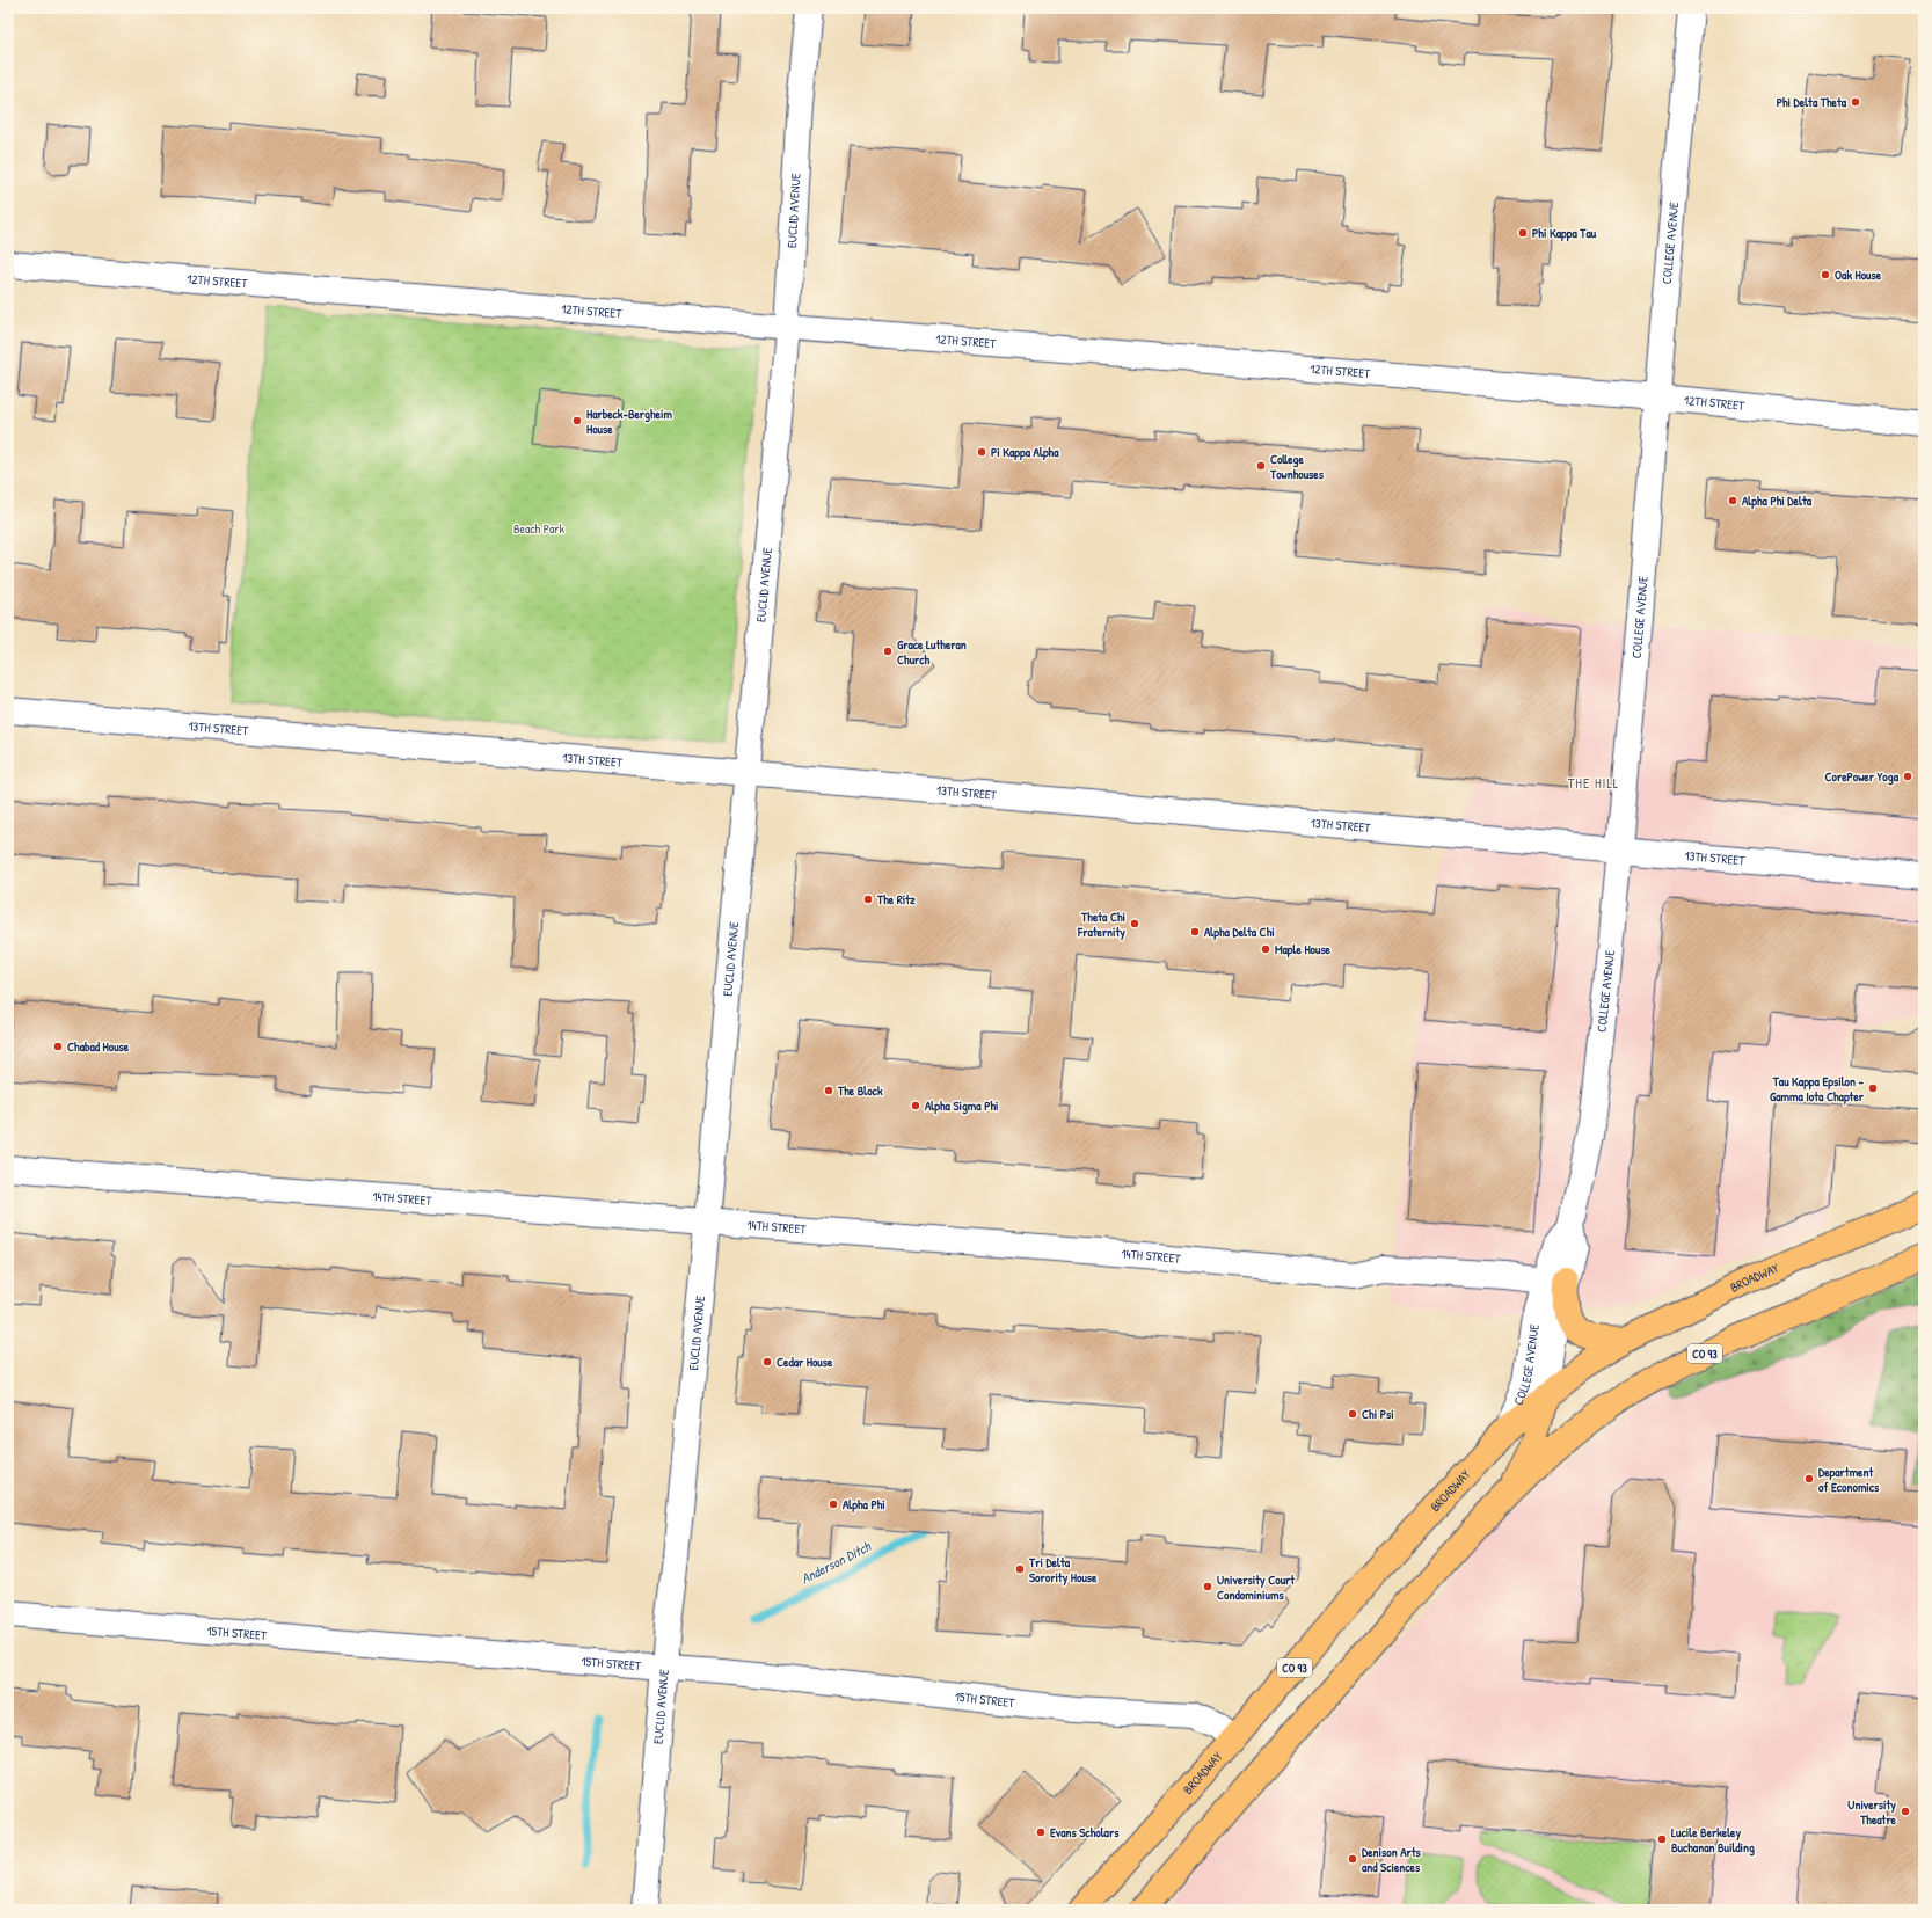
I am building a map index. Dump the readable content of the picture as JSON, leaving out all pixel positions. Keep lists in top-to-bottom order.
{
  "streets": {
    "main road": ["BROADWAY", "CO 93"],
    "street": [
      "EUCLID AVENUE",
      "COLLEGE AVENUE",
      "12TH STREET",
      "13TH STREET",
      "14TH STREET",
      "15TH STREET"
    ]
  },
  "crossings": [
    ["EUCLID AVENUE", "12TH STREET"],
    ["EUCLID AVENUE", "13TH STREET"],
    ["EUCLID AVENUE", "14TH STREET"],
    ["EUCLID AVENUE", "15TH STREET"],
    ["COLLEGE AVENUE", "12TH STREET"],
    ["COLLEGE AVENUE", "13TH STREET"],
    ["COLLEGE AVENUE", "14TH STREET"],
    ["COLLEGE AVENUE", "BROADWAY"],
    ["BROADWAY", "15TH STREET"]
  ],
  "districts": ["THE HILL"],
  "water": ["Anderson Ditch"],
  "parks": ["Beach Park"],
  "places": [
    "Phi Delta Theta",
    "Phi Kappa Tau",
    "Oak House",
    "Harbeck-Bergheim House",
    "Pi Kappa Alpha",
    "College Townhouses",
    "Alpha Phi Delta",
    "Grace Lutheran Church",
    "CorePower Yoga",
    "The Ritz",
    "Theta Chi Fraternity",
    "Alpha Delta Chi",
    "Maple House",
    "Chabad House",
    "Tau Kappa Epsilon - Gamma Iota Chapter",
    "The Block",
    "Alpha Sigma Phi",
    "Cedar House",
    "Chi Psi",
    "Department of Economics",
    "Alpha Phi",
    "Tri Delta Sorority House",
    "University Court Condominiums",
    "University Theatre",
    "Evans Scholars",
    "Lucile Berkeley Buchanan Building",
    "Denison Arts and Sciences"
  ]
}
